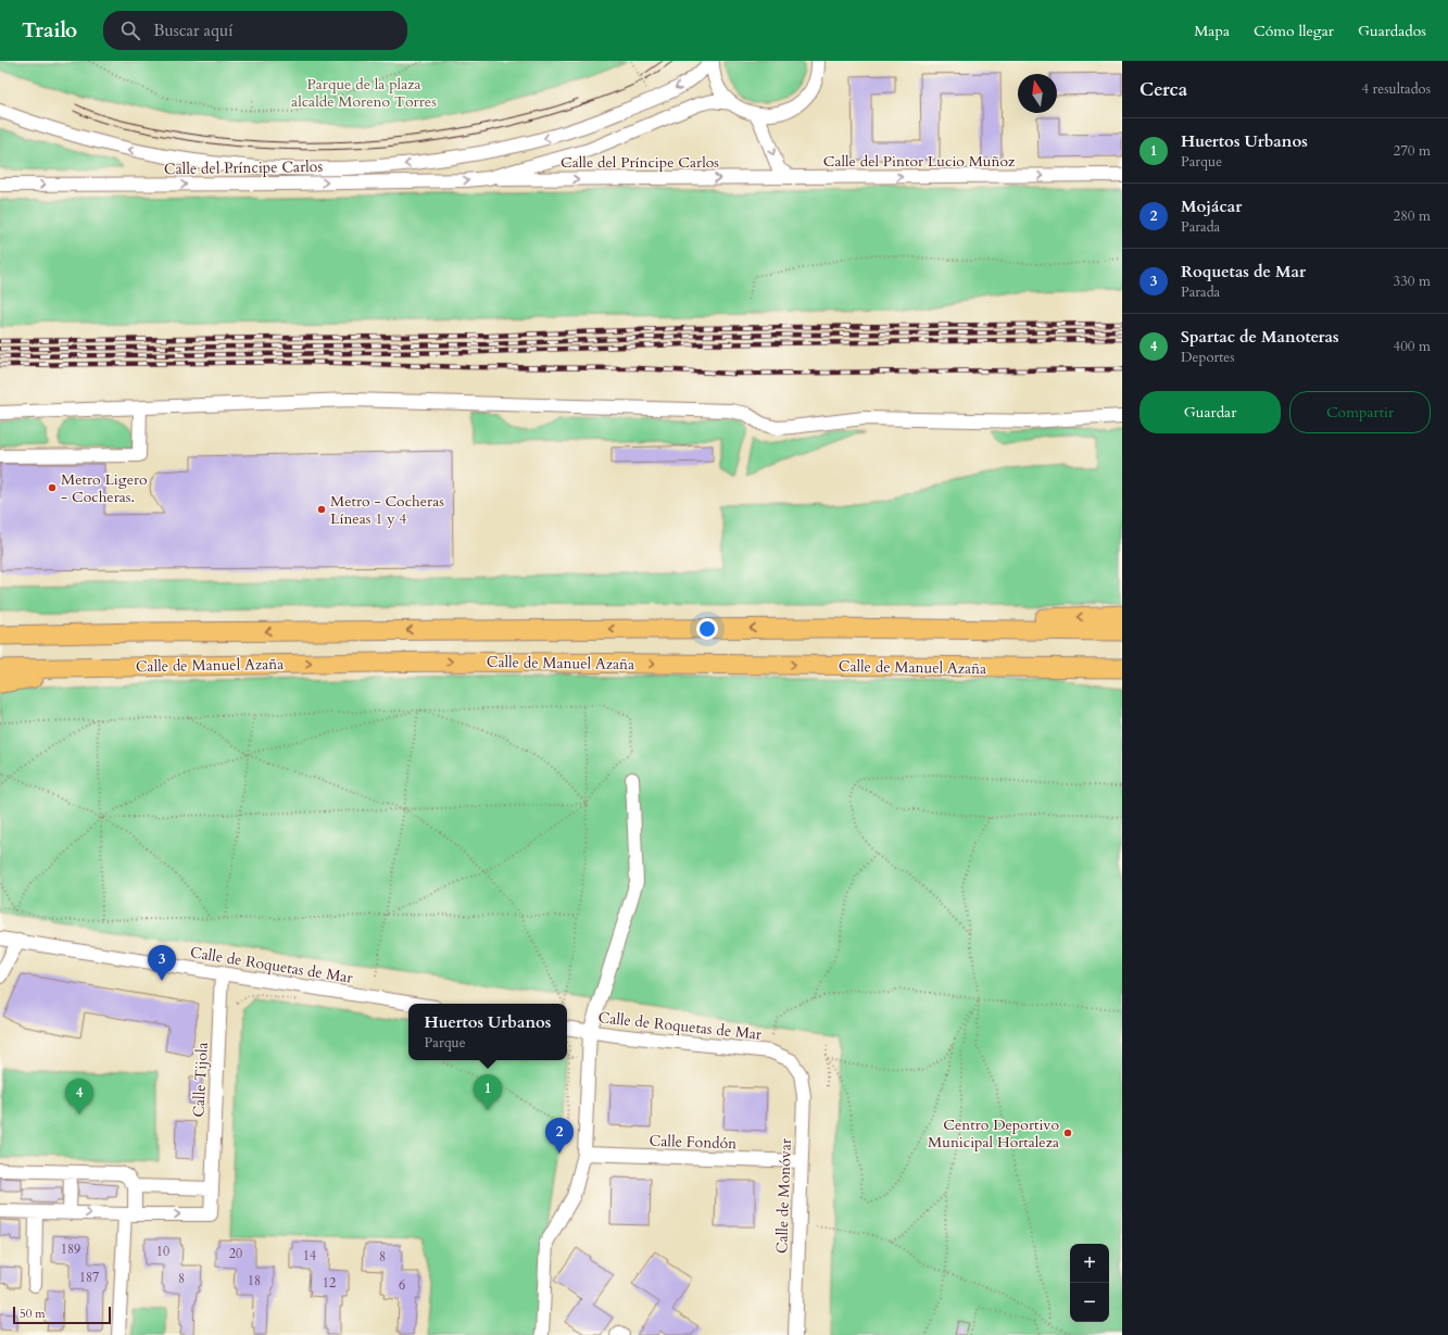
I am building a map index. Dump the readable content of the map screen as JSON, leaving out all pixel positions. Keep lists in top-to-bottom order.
{
  "streets": {
    "highway": ["Calle de Manuel Azaña"],
    "street": [
      "Calle del Pintor Lucio Muñoz",
      "Calle del Príncipe Carlos",
      "Calle de Roquetas de Mar",
      "Calle Tijola",
      "Calle Fondón",
      "Calle de Monóvar"
    ]
  },
  "crossings": [
    ["Calle del Pintor Lucio Muñoz", "Calle del Príncipe Carlos"],
    ["Calle de Roquetas de Mar", "Calle Tijola"],
    ["Calle de Roquetas de Mar", "Calle de Monóvar"],
    ["Calle Fondón", "Calle de Monóvar"]
  ],
  "one_way": ["Calle del Pintor Lucio Muñoz"],
  "parks": ["Parque de la plaza alcalde Moreno Torres"],
  "places": ["Metro Ligero - Cocheras.", "Metro - Cocheras Líneas 1 y 4", "Centro Deportivo Municipal Hortaleza"],
  "house_numbers": [
    "189",
    "10",
    "20",
    "14",
    "8",
    "187",
    "8",
    "18",
    "12",
    "6"
  ],
  "scale_bar": "50 m",
  "north": "top",
  "page": {
    "header": "Trailo",
    "search": "Buscar aquí",
    "nav": ["Mapa", "Cómo llegar", "Guardados"],
    "heading": ["Cerca", "4 resultados"],
    "list": [
      {
        "mark": "1",
        "name": "Huertos Urbanos",
        "note": "Parque",
        "value": "270 m"
      },
      {
        "mark": "2",
        "name": "Mojácar",
        "note": "Parada",
        "value": "280 m"
      },
      {
        "mark": "3",
        "name": "Roquetas de Mar",
        "note": "Parada",
        "value": "330 m"
      },
      {
        "mark": "4",
        "name": "Spartac de Manoteras",
        "note": "Deportes",
        "value": "400 m"
      }
    ],
    "buttons": ["Guardar", "Compartir"],
    "pins": [
      "3",
      "1",
      "4",
      "2"
    ],
    "popup": ["Huertos Urbanos", "Parque"],
    "map_buttons": ["+", "−"],
    "scale": "50 m"
  }
}
